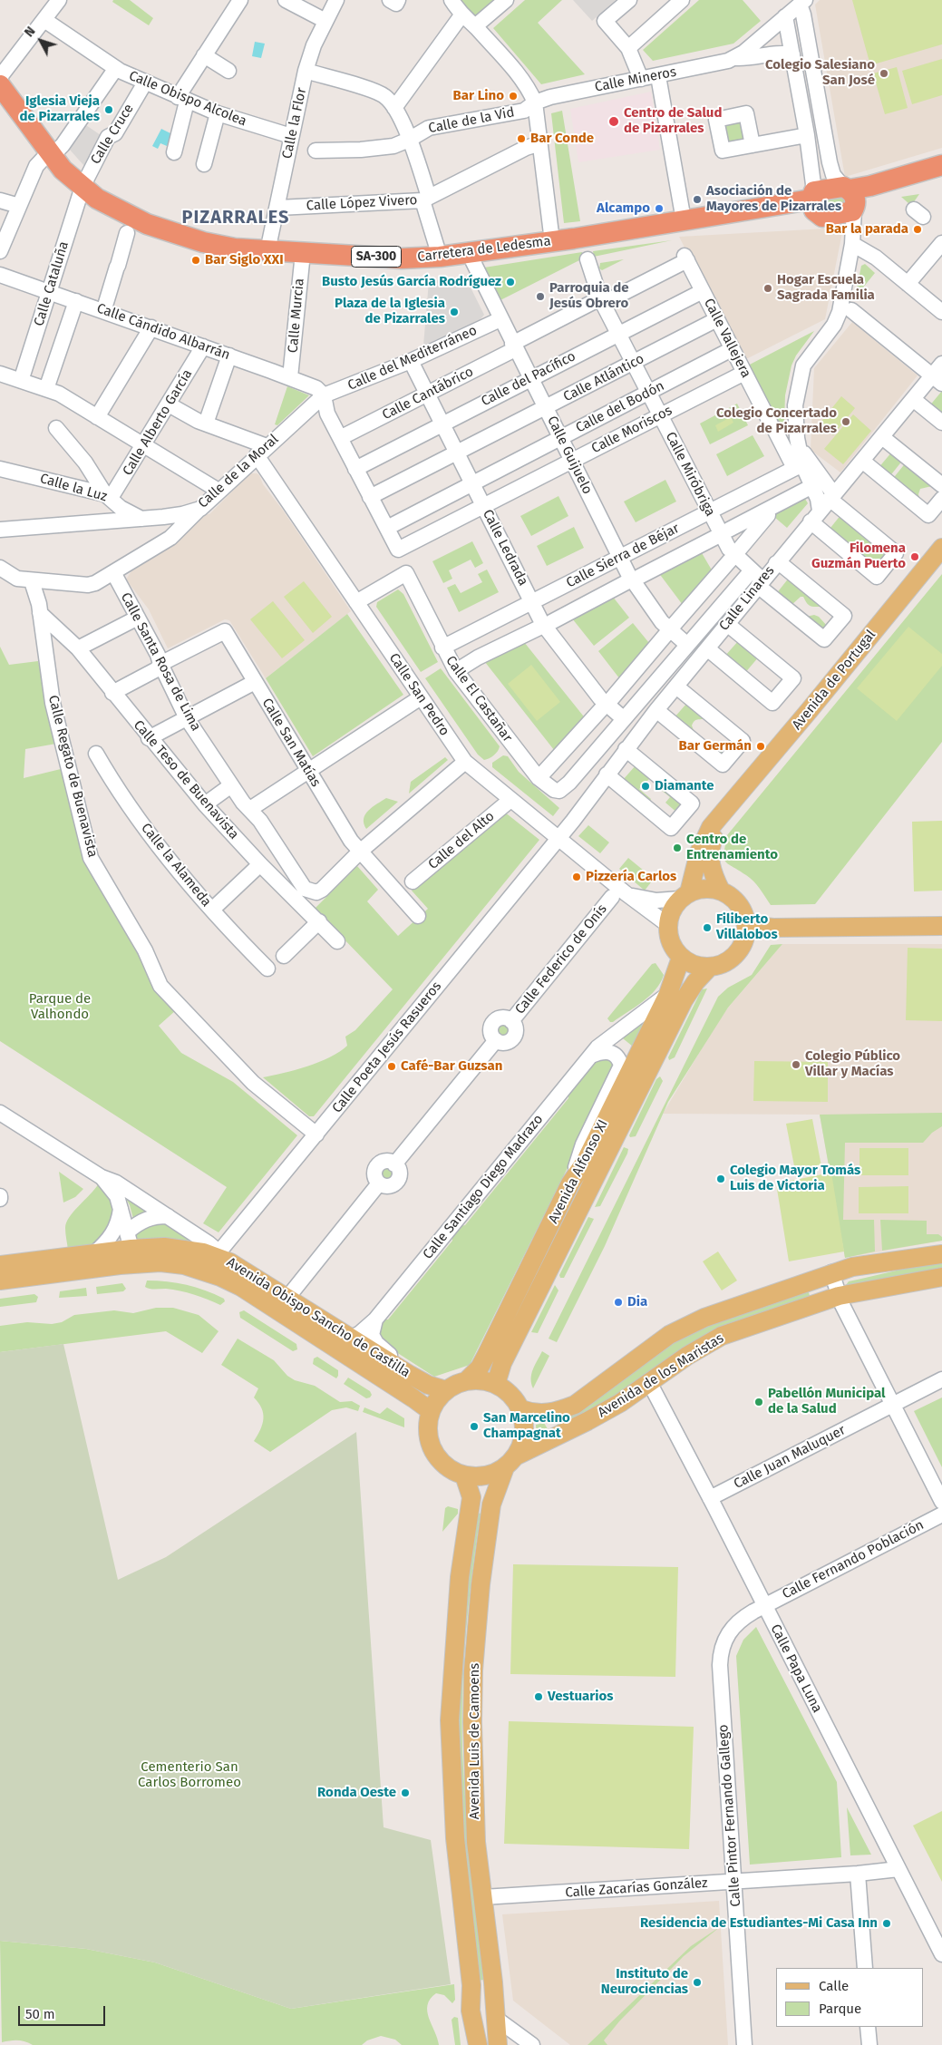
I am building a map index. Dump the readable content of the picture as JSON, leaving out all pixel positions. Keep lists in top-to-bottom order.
{
  "streets": {
    "highway": ["Carretera de Ledesma", "SA-300"],
    "main road": [
      "Avenida de Portugal",
      "Avenida Alfonso XI",
      "Avenida Obispo Sancho de Castilla",
      "Avenida de los Maristas",
      "Avenida Luis de Camoens"
    ],
    "street": [
      "Calle Mineros",
      "Calle Obispo Alcolea",
      "Calle de la Vid",
      "Calle la Flor",
      "Calle Cruce",
      "Calle López Vivero",
      "Calle Cataluña",
      "Calle Murcia",
      "Calle Cándido Albarrán",
      "Calle Vallejera",
      "Calle del Mediterráneo",
      "Calle Atlántico",
      "Calle del Pacífico",
      "Calle Cantábrico",
      "Calle del Bodón",
      "Calle Alberto García",
      "Calle Moriscos",
      "Calle Guijuelo",
      "Calle de la Moral",
      "Calle Miróbriga",
      "Calle la Luz",
      "Calle Ledrada",
      "Calle Sierra de Béjar",
      "Calle Linares",
      "Calle Santa Rosa de Lima",
      "Calle San Pedro",
      "Calle El Castañar",
      "Calle San Matías",
      "Calle Regato de Buenavista",
      "Calle Teso de Buenavista",
      "Calle del Alto",
      "Calle la Alameda",
      "Calle Federico de Onís",
      "Calle Poeta Jesús Rasueros",
      "Calle Santiago Diego Madrazo",
      "Calle Juan Maluquer",
      "Calle Fernando Población",
      "Calle Papa Luna",
      "Calle Pintor Fernando Gallego",
      "Calle Zacarías González"
    ]
  },
  "crossings": [
    ["Calle Mineros", "Calle de la Vid"],
    ["Calle Obispo Alcolea", "Calle la Flor"],
    ["Calle Obispo Alcolea", "Calle Cruce"],
    ["Calle la Flor", "Calle López Vivero"],
    ["Calle la Flor", "Carretera de Ledesma"],
    ["Calle Cruce", "Carretera de Ledesma"],
    ["Calle Cruce", "Calle Cataluña"],
    ["Carretera de Ledesma", "SA-300"],
    ["Carretera de Ledesma", "Calle Cataluña"],
    ["Carretera de Ledesma", "Calle Murcia"],
    ["Carretera de Ledesma", "Calle Guijuelo"],
    ["SA-300", "Calle Vallejera"],
    ["Calle Cataluña", "Calle Cándido Albarrán"],
    ["Calle Murcia", "Calle Cándido Albarrán"],
    ["Calle Cándido Albarrán", "Calle del Mediterráneo"],
    ["Calle Cándido Albarrán", "Calle Alberto García"],
    ["Calle Cándido Albarrán", "Calle de la Moral"],
    ["Calle Vallejera", "Calle Atlántico"],
    ["Calle Vallejera", "Calle del Pacífico"],
    ["Calle Vallejera", "Calle Cantábrico"],
    ["Calle Vallejera", "Calle del Bodón"],
    ["Calle Vallejera", "Calle Moriscos"],
    ["Calle Vallejera", "Calle Sierra de Béjar"],
    ["Calle Vallejera", "Calle Linares"],
    ["Calle del Mediterráneo", "Calle Guijuelo"],
    ["Calle del Mediterráneo", "Calle de la Moral"],
    ["Calle del Mediterráneo", "Calle Ledrada"],
    ["Calle Atlántico", "Calle Guijuelo"],
    ["Calle Atlántico", "Calle Miróbriga"],
    ["Calle Atlántico", "Calle Ledrada"],
    ["Calle del Pacífico", "Calle Guijuelo"],
    ["Calle del Pacífico", "Calle Miróbriga"],
    ["Calle del Pacífico", "Calle Ledrada"],
    ["Calle Cantábrico", "Calle Guijuelo"],
    ["Calle Cantábrico", "Calle Miróbriga"],
    ["Calle Cantábrico", "Calle Ledrada"],
    ["Calle del Bodón", "Calle Moriscos"],
    ["Calle del Bodón", "Calle Guijuelo"],
    ["Calle del Bodón", "Calle Miróbriga"],
    ["Calle del Bodón", "Calle Ledrada"],
    ["Calle Alberto García", "Calle la Luz"],
    ["Calle Moriscos", "Calle Guijuelo"],
    ["Calle Moriscos", "Calle Miróbriga"],
    ["Calle Moriscos", "Calle Ledrada"],
    ["Calle Guijuelo", "Calle Sierra de Béjar"],
    ["Calle Guijuelo", "Calle Linares"],
    ["Calle de la Moral", "Calle la Luz"],
    ["Calle de la Moral", "Calle San Pedro"],
    ["Calle Miróbriga", "Calle Sierra de Béjar"],
    ["Calle Miróbriga", "Calle Linares"],
    ["Calle Ledrada", "Calle Sierra de Béjar"],
    ["Calle Ledrada", "Calle Linares"],
    ["Calle Sierra de Béjar", "Calle El Castañar"],
    ["Calle Linares", "Calle San Pedro"],
    ["Calle Linares", "Calle El Castañar"],
    ["Calle Linares", "Calle Poeta Jesús Rasueros"],
    ["Calle Santa Rosa de Lima", "Calle San Matías"],
    ["Avenida de Portugal", "Calle San Pedro"],
    ["Avenida de Portugal", "Avenida Alfonso XI"],
    ["Calle San Pedro", "Calle El Castañar"],
    ["Calle San Pedro", "Calle del Alto"],
    ["Calle San Pedro", "Calle Federico de Onís"],
    ["Calle San Pedro", "Calle Poeta Jesús Rasueros"],
    ["Calle San Pedro", "Avenida Alfonso XI"],
    ["Calle Regato de Buenavista", "Calle Teso de Buenavista"],
    ["Calle Regato de Buenavista", "Calle Poeta Jesús Rasueros"],
    ["Calle Poeta Jesús Rasueros", "Avenida Obispo Sancho de Castilla"],
    ["Avenida Alfonso XI", "Calle Santiago Diego Madrazo"],
    ["Avenida Alfonso XI", "Avenida Obispo Sancho de Castilla"],
    ["Avenida Alfonso XI", "Avenida de los Maristas"],
    ["Avenida Alfonso XI", "Avenida Luis de Camoens"],
    ["Calle Santiago Diego Madrazo", "Avenida Obispo Sancho de Castilla"],
    ["Avenida Obispo Sancho de Castilla", "Avenida de los Maristas"],
    ["Avenida Obispo Sancho de Castilla", "Avenida Luis de Camoens"],
    ["Avenida de los Maristas", "Calle Papa Luna"],
    ["Avenida de los Maristas", "Avenida Luis de Camoens"],
    ["Calle Juan Maluquer", "Calle Papa Luna"],
    ["Calle Fernando Población", "Calle Papa Luna"],
    ["Calle Fernando Población", "Calle Pintor Fernando Gallego"],
    ["Calle Papa Luna", "Calle Pintor Fernando Gallego"],
    ["Calle Papa Luna", "Calle Zacarías González"],
    ["Avenida Luis de Camoens", "Calle Zacarías González"],
    ["Calle Pintor Fernando Gallego", "Calle Zacarías González"]
  ],
  "districts": ["PIZARRALES"],
  "parks": ["Parque de Valhondo", "Cementerio San Carlos Borromeo"],
  "places": [
    "Colegio Salesiano San José",
    "Bar Lino",
    "Iglesia Vieja de Pizarrales",
    "Centro de Salud de Pizarrales",
    "Bar Conde",
    "Asociación de Mayores de Pizarrales",
    "Alcampo",
    "Bar la parada",
    "Bar Siglo XXI",
    "Busto Jesús García Rodríguez",
    "Hogar Escuela Sagrada Familia",
    "Parroquia de Jesús Obrero",
    "Plaza de la Iglesia de Pizarrales",
    "Colegio Concertado de Pizarrales",
    "Filomena Guzmán Puerto",
    "Bar Germán",
    "Diamante",
    "Centro de Entrenamiento",
    "Pizzería Carlos",
    "Filiberto Villalobos",
    "Colegio Público Villar y Macías",
    "Café-Bar Guzsan",
    "Colegio Mayor Tomás Luis de Victoria",
    "Dia",
    "Pabellón Municipal de la Salud",
    "San Marcelino Champagnat",
    "Vestuarios",
    "Ronda Oeste",
    "Residencia de Estudiantes-Mi Casa Inn",
    "Instituto de Neurociencias"
  ],
  "legend": ["Calle", "Parque"],
  "scale_bar": "50 m",
  "north": "top left"
}
